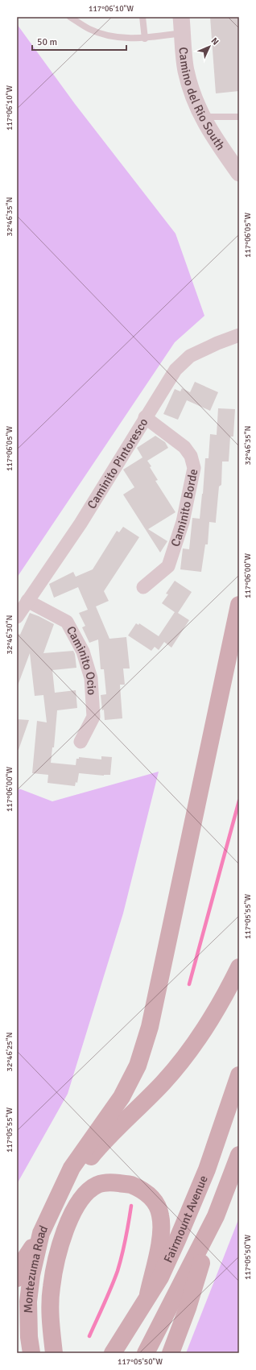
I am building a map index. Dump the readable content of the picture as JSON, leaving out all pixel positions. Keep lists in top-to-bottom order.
{
  "streets": {
    "main road": ["Fairmount Avenue", "Montezuma Road"],
    "street": [
      "Camino del Rio South",
      "Caminito Pintoresco",
      "Caminito Borde",
      "Caminito Ocio"
    ]
  },
  "crossings": [
    ["Caminito Pintoresco", "Caminito Borde"],
    ["Caminito Pintoresco", "Caminito Ocio"]
  ],
  "scale_bar": "50 m",
  "north": "top right",
  "coordinates": [
    "117°06'10\"W",
    "32°46'35\"N",
    "117°06'05\"W",
    "117°06'00\"W",
    "32°46'30\"N",
    "117°05'55\"W",
    "32°46'25\"N",
    "117°05'50\"W"
  ]
}
